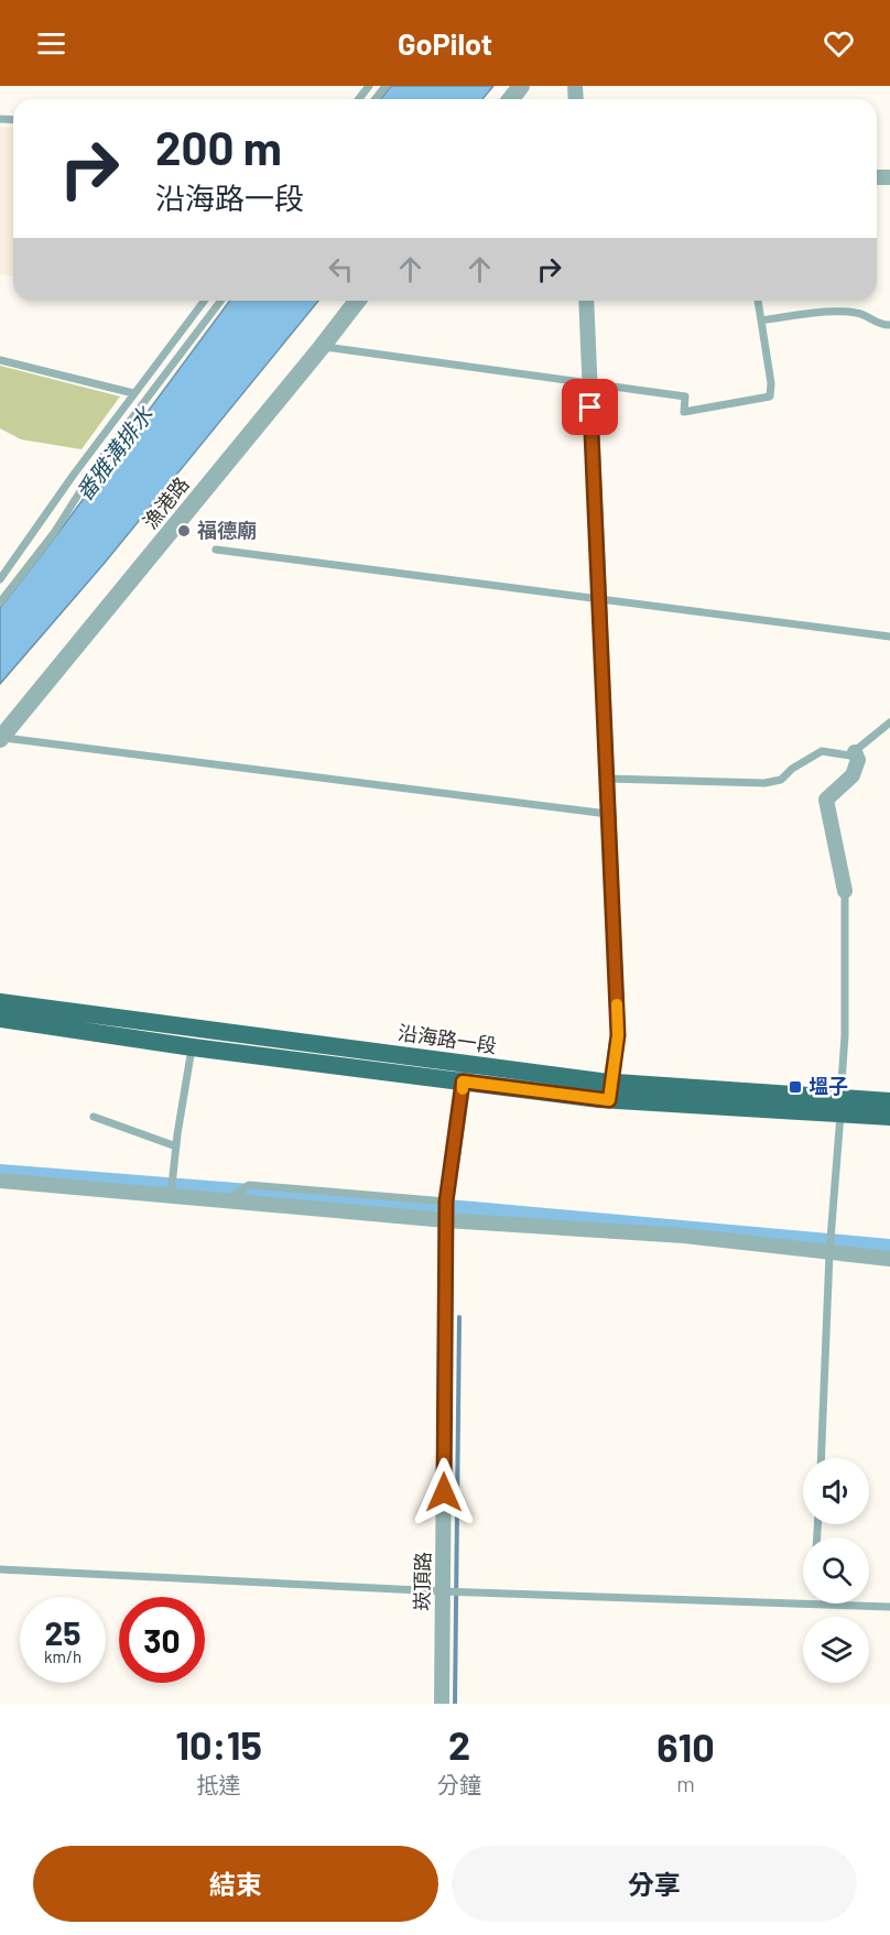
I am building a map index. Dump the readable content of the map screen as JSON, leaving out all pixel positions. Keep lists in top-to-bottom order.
{
  "streets": {
    "main road": ["沿海路一段"],
    "street": ["漁港路", "崁頂路"]
  },
  "crossings": [
    ["沿海路一段", "崁頂路"]
  ],
  "water": ["番雅溝排水"],
  "places": {
    "other": ["福德廟"],
    "transit": ["塭子"]
  },
  "page": {
    "header": "GoPilot",
    "turn": ["200 m", "沿海路一段"],
    "speed": "25 km/h",
    "limit": "30",
    "eta": [
      "10:15",
      "抵達",
      "2",
      "分鐘",
      "610",
      "m"
    ],
    "buttons": ["結束", "分享"]
  }
}
